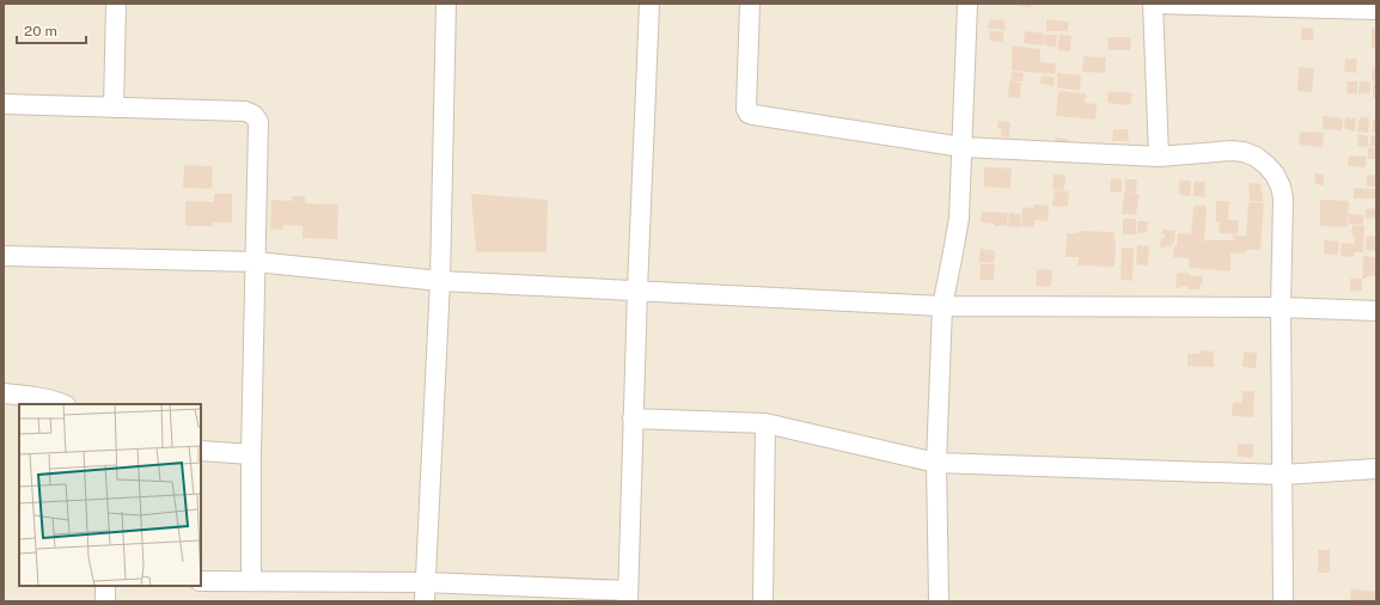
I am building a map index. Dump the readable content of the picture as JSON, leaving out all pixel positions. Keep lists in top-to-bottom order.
{
  "scale_bar": "20 m"
}
